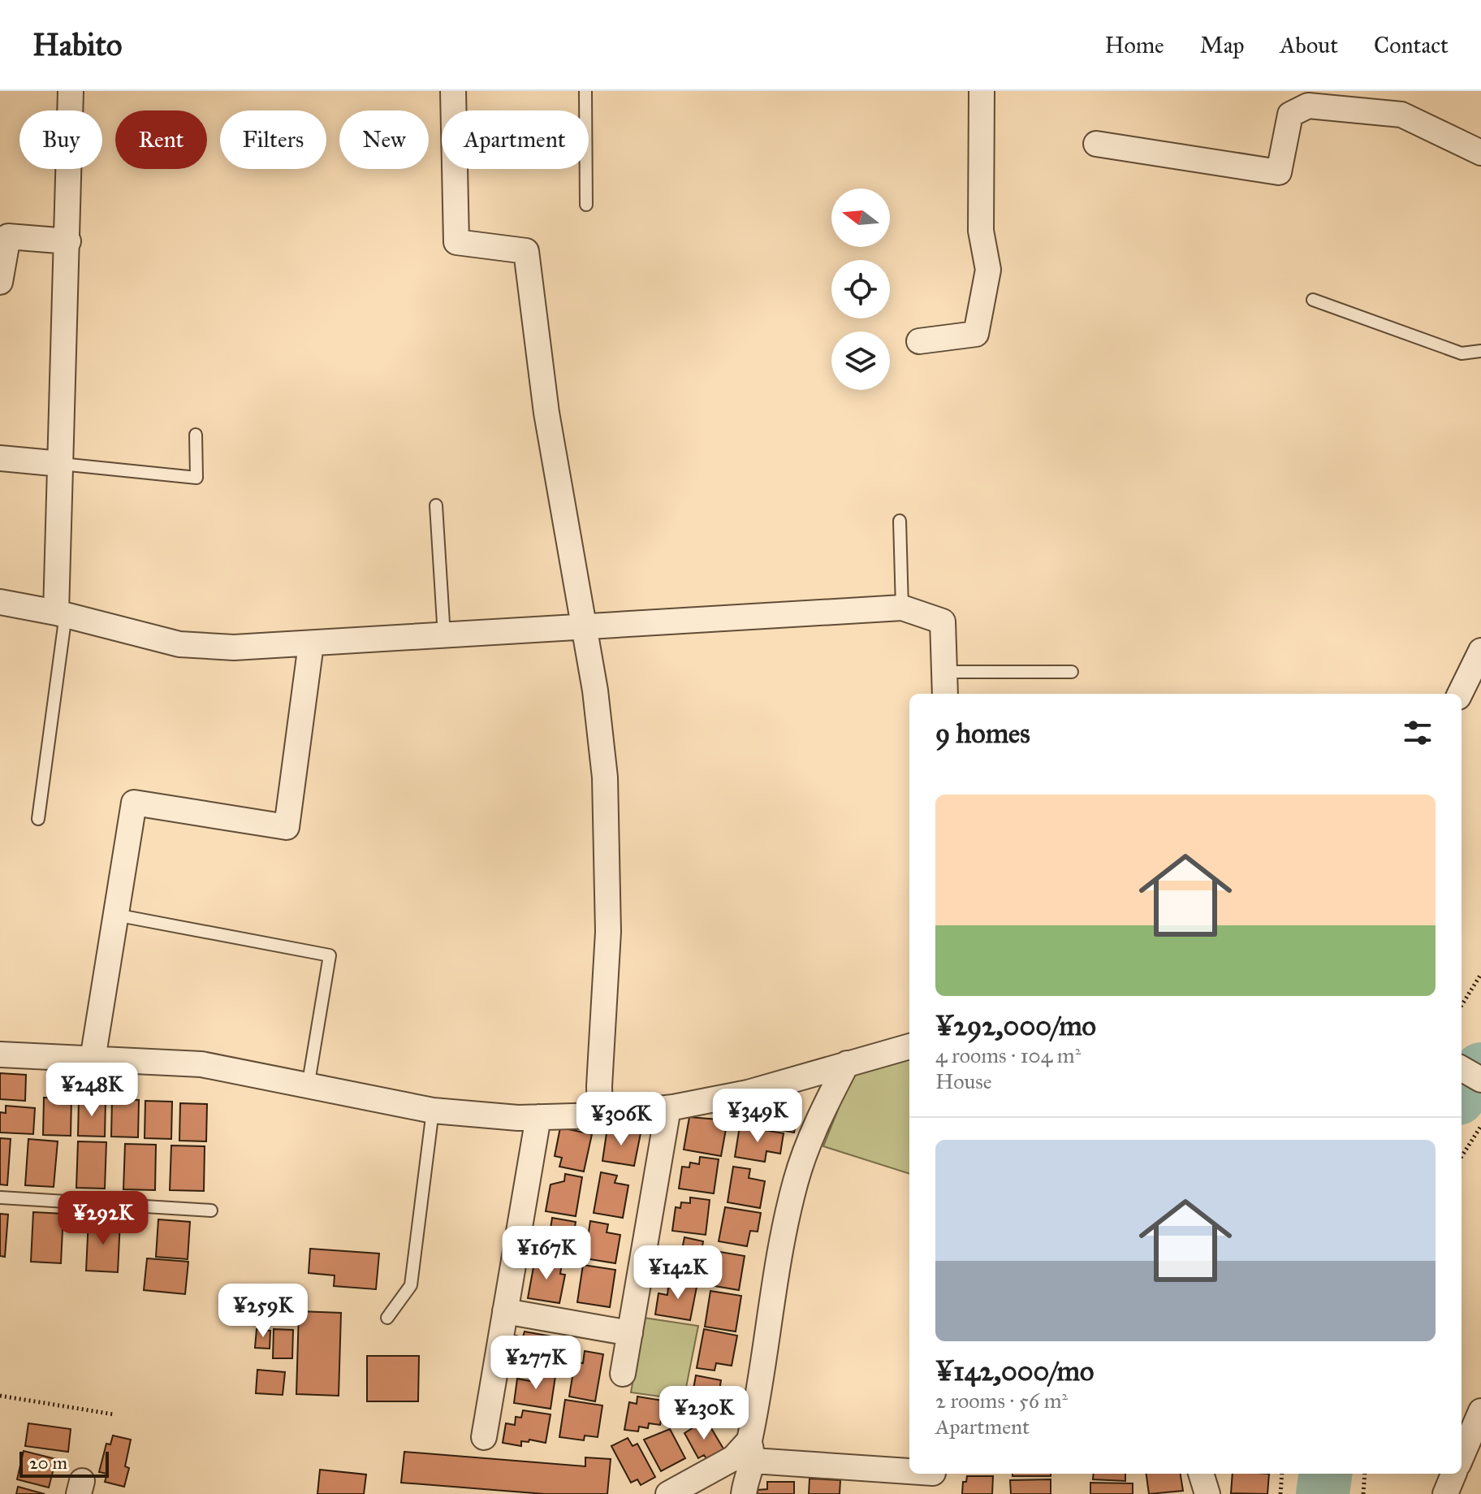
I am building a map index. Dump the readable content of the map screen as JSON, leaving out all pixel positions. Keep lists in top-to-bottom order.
{
  "scale_bar": "20 m",
  "north": "left",
  "page": {
    "header": "Habito",
    "nav": [
      "Home",
      "Map",
      "About",
      "Contact"
    ],
    "chip": [
      "Buy",
      "Rent",
      "Filters",
      "New",
      "Apartment"
    ],
    "heading": "9 homes",
    "list": [
      {
        "name": "¥292,000/mo",
        "note": "4 rooms · 104 m² · House"
      },
      {
        "name": "¥142,000/mo",
        "note": "2 rooms · 56 m² · Apartment"
      }
    ],
    "price": [
      "¥248K",
      "¥349K",
      "¥306K",
      "¥292K",
      "¥167K",
      "¥142K",
      "¥259K",
      "¥277K",
      "¥230K"
    ],
    "scale": "20 m"
  }
}
